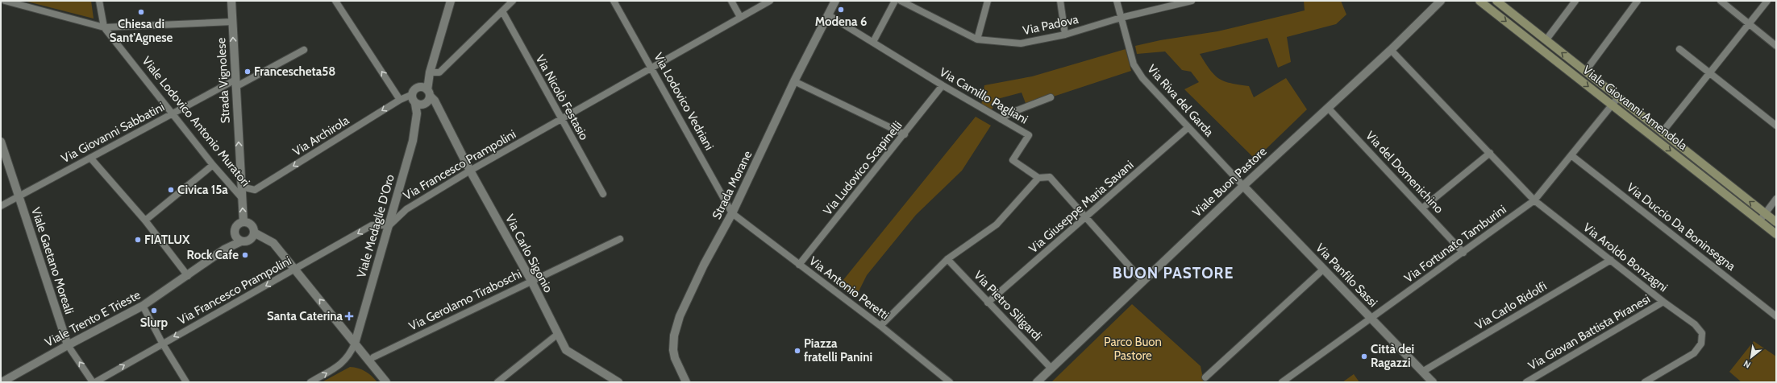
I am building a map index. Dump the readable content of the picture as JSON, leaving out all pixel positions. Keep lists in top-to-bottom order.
{
  "streets": {
    "main road": ["Viale Giovanni Amendola"],
    "street": [
      "Via Padova",
      "Strada Vignolese",
      "Via Camillo Pagliani",
      "Via Nicolò Festasio",
      "Via Riva del Garda",
      "Via Lodovico Vedriani",
      "Viale Lodovico Antonio Muratori",
      "Via Giovanni Sabbatini",
      "Via Archirola",
      "Via Francesco Prampolini",
      "Via Ludovico Scapinelli",
      "Via del Domenichino",
      "Viale Buon Pastore",
      "Strada Morane",
      "Via Giuseppe Maria Savani",
      "Viale Medaglie D'Oro",
      "Via Duccio Da Boninsegna",
      "Via Fortunato Tamburini",
      "Via Carlo Sigonio",
      "Via Aroldo Bonzagni",
      "Viale Gaetano Moreali",
      "Via Panfilo Sassi",
      "Via Antonio Peretti",
      "Via Gerolamo Tiraboschi",
      "Via Pietro Siligardi",
      "Via Carlo Ridolfi",
      "Viale Trento E Trieste",
      "Via Giovan Battista Piranesi"
    ]
  },
  "crossings": [
    ["Via Padova", "Via Riva del Garda"],
    ["Strada Vignolese", "Viale Lodovico Antonio Muratori"],
    ["Strada Vignolese", "Via Giovanni Sabbatini"],
    ["Strada Vignolese", "Via Archirola"],
    ["Via Camillo Pagliani", "Via Ludovico Scapinelli"],
    ["Via Camillo Pagliani", "Viale Buon Pastore"],
    ["Via Camillo Pagliani", "Strada Morane"],
    ["Via Camillo Pagliani", "Via Giuseppe Maria Savani"],
    ["Via Nicolò Festasio", "Via Francesco Prampolini"],
    ["Via Riva del Garda", "Viale Buon Pastore"],
    ["Via Riva del Garda", "Via Giuseppe Maria Savani"],
    ["Via Riva del Garda", "Via Panfilo Sassi"],
    ["Via Lodovico Vedriani", "Via Francesco Prampolini"],
    ["Via Lodovico Vedriani", "Strada Morane"],
    ["Via Lodovico Vedriani", "Via Antonio Peretti"],
    ["Viale Giovanni Amendola", "Via Fortunato Tamburini"],
    ["Viale Lodovico Antonio Muratori", "Via Giovanni Sabbatini"],
    ["Viale Lodovico Antonio Muratori", "Viale Trento E Trieste"],
    ["Via Giovanni Sabbatini", "Viale Gaetano Moreali"],
    ["Via Archirola", "Viale Medaglie D'Oro"],
    ["Via Archirola", "Via Carlo Sigonio"],
    ["Via Francesco Prampolini", "Viale Medaglie D'Oro"],
    ["Via Francesco Prampolini", "Via Carlo Sigonio"],
    ["Via Francesco Prampolini", "Viale Gaetano Moreali"],
    ["Via Ludovico Scapinelli", "Via Antonio Peretti"],
    ["Via del Domenichino", "Viale Buon Pastore"],
    ["Via del Domenichino", "Via Fortunato Tamburini"],
    ["Viale Buon Pastore", "Via Aroldo Bonzagni"],
    ["Viale Buon Pastore", "Via Panfilo Sassi"],
    ["Viale Buon Pastore", "Via Pietro Siligardi"],
    ["Strada Morane", "Via Antonio Peretti"],
    ["Via Giuseppe Maria Savani", "Via Pietro Siligardi"],
    ["Viale Medaglie D'Oro", "Via Carlo Sigonio"],
    ["Via Duccio Da Boninsegna", "Via Fortunato Tamburini"],
    ["Via Fortunato Tamburini", "Via Aroldo Bonzagni"],
    ["Via Fortunato Tamburini", "Via Panfilo Sassi"],
    ["Via Carlo Sigonio", "Via Gerolamo Tiraboschi"],
    ["Via Aroldo Bonzagni", "Via Carlo Ridolfi"],
    ["Via Aroldo Bonzagni", "Via Giovan Battista Piranesi"],
    ["Viale Gaetano Moreali", "Viale Trento E Trieste"],
    ["Via Panfilo Sassi", "Via Carlo Ridolfi"]
  ],
  "one_way": ["Strada Vignolese", "Via Archirola"],
  "districts": ["BUON PASTORE"],
  "parks": ["Parco Buon Pastore"],
  "places": {
    "other": [
      "Modena 6",
      "Chiesa di Sant'Agnese",
      "Francescheta58",
      "Civica 15a",
      "FIATLUX",
      "Rock Cafe",
      "Slurp",
      "Piazza fratelli Panini",
      "Città dei Ragazzi"
    ],
    "health": ["Santa Caterina"]
  },
  "north": "bottom left"
}
